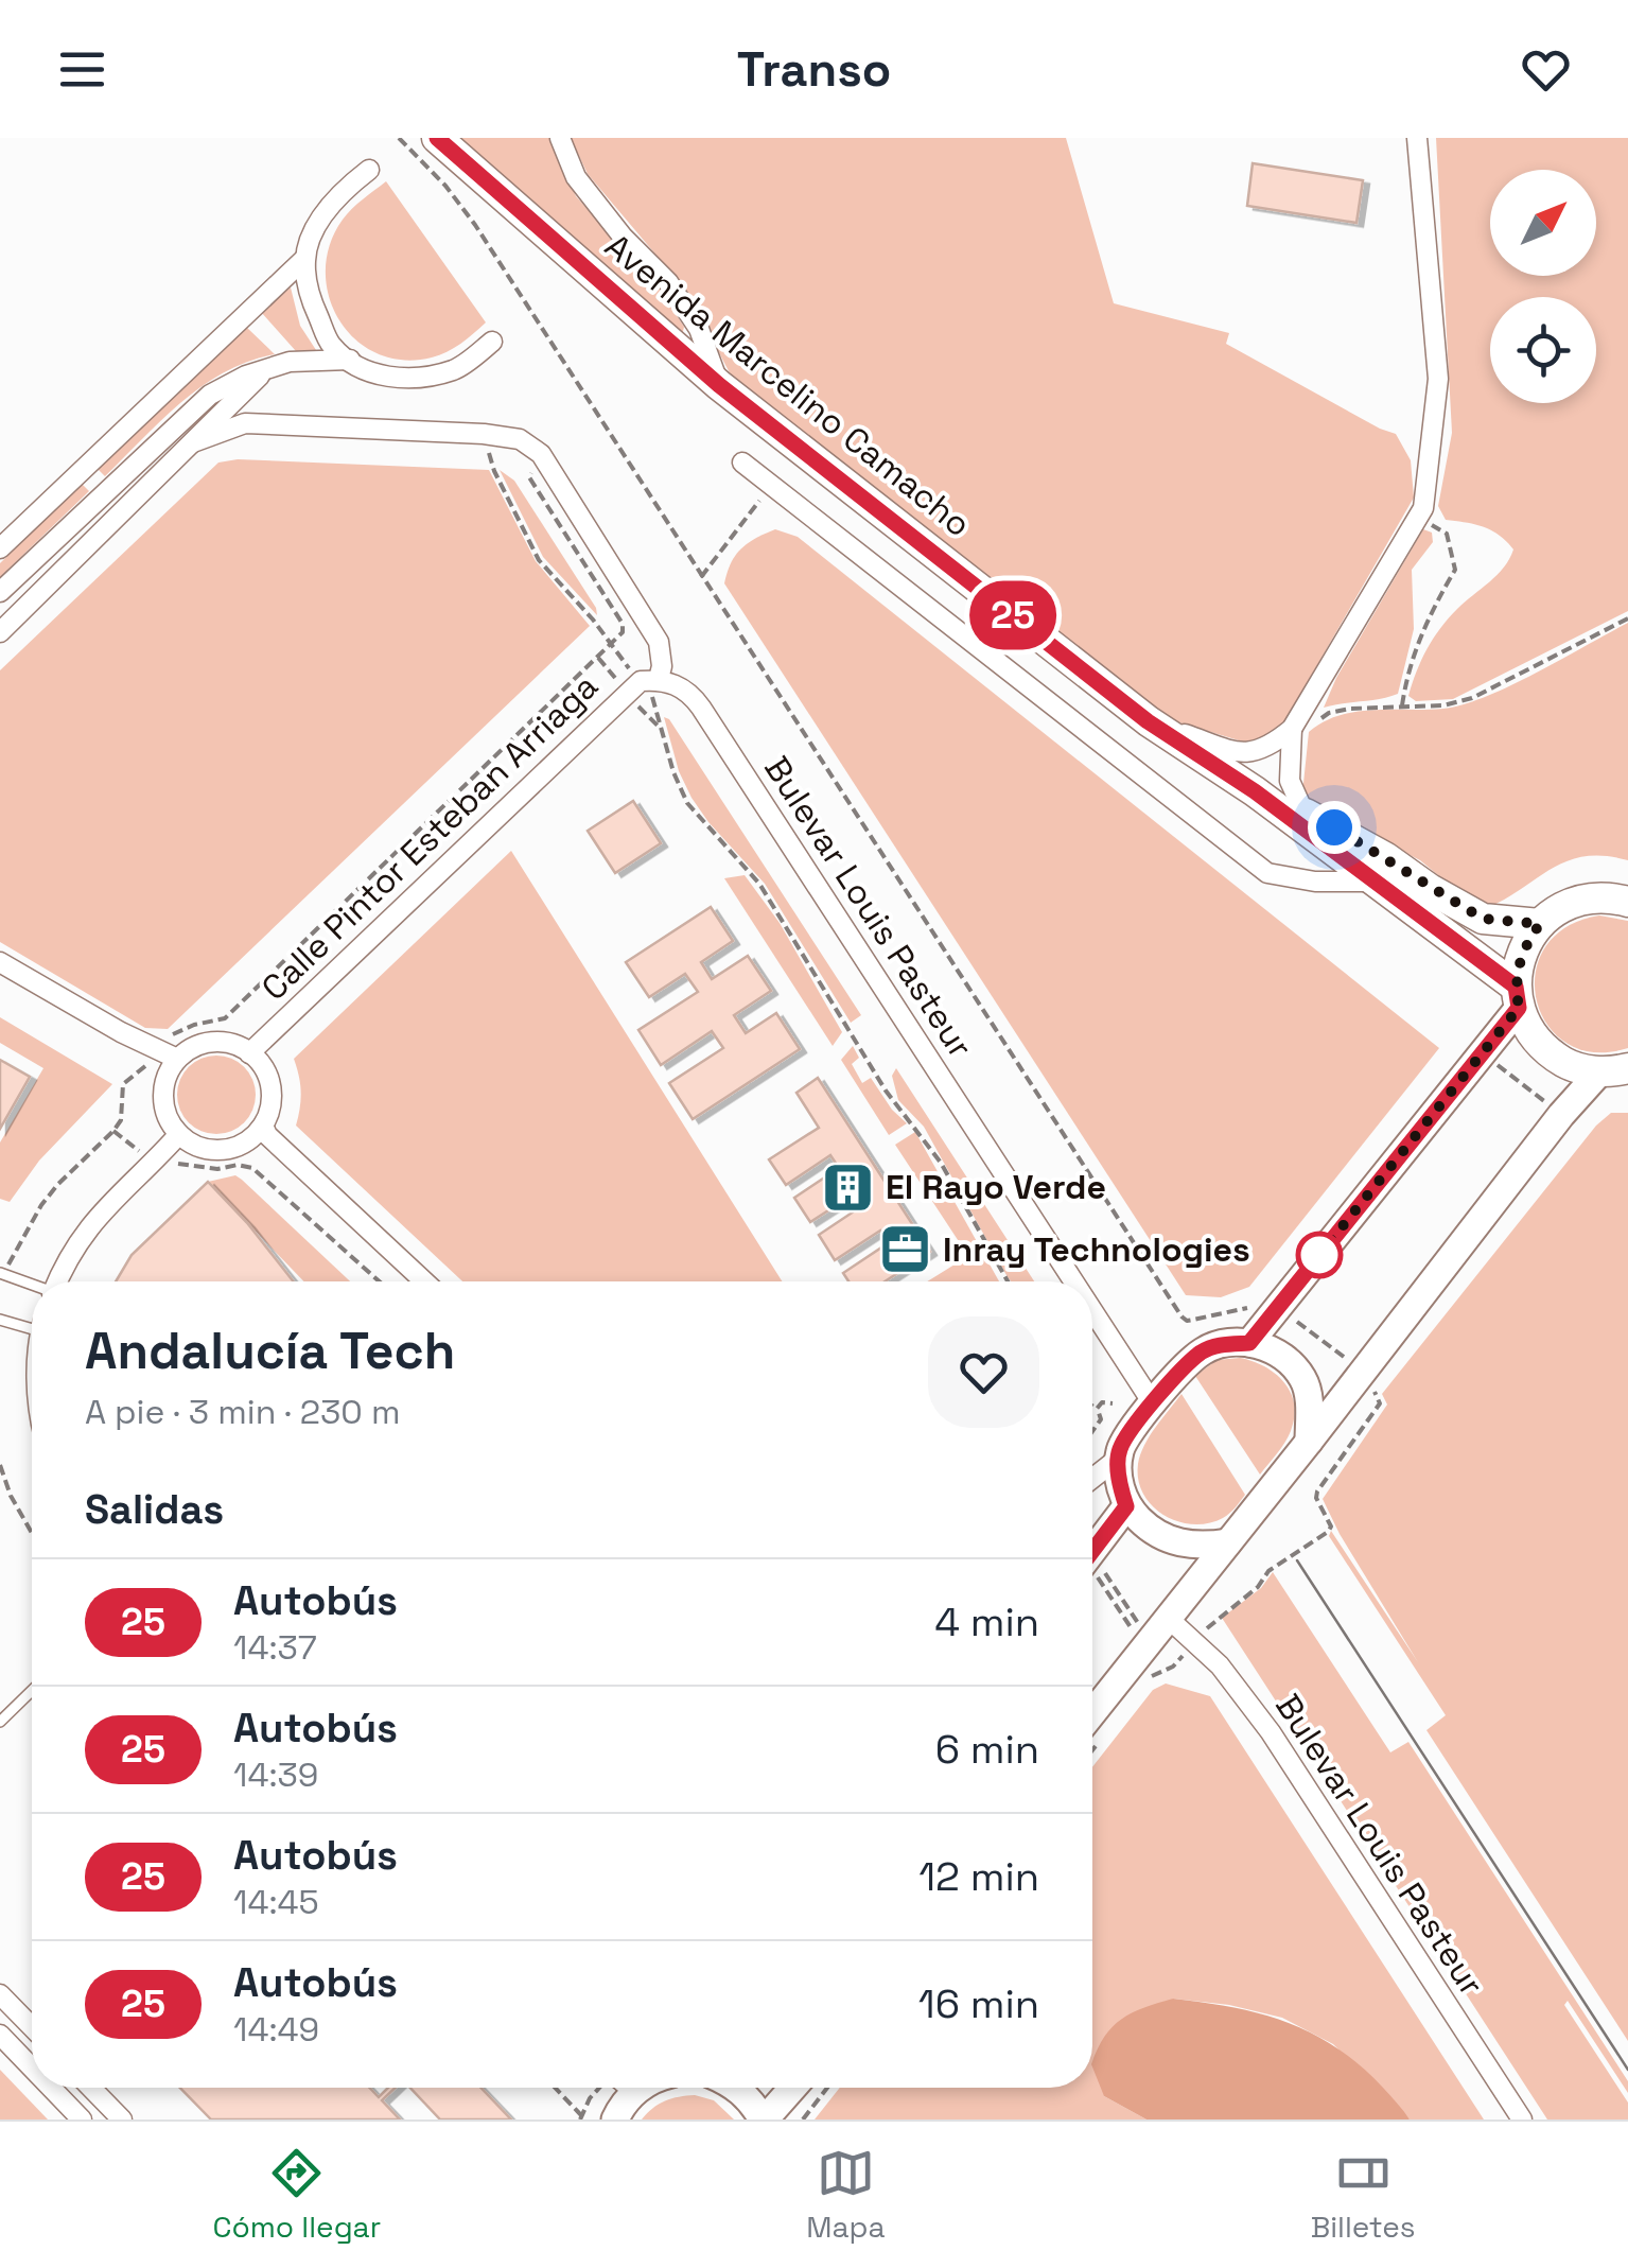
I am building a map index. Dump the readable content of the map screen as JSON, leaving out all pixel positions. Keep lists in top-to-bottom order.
{
  "streets": {
    "main road": ["Avenida Marcelino Camacho"],
    "street": ["Calle Pintor Esteban Arriaga", "Bulevar Louis Pasteur"]
  },
  "crossings": [
    ["Calle Pintor Esteban Arriaga", "Bulevar Louis Pasteur"]
  ],
  "places": {
    "building": ["El Rayo Verde"],
    "office": ["Inray Technologies"]
  },
  "lines": ["bus line 25"],
  "north": "top right",
  "page": {
    "header": "Transo",
    "on_map": "25",
    "heading": [
      ["Andalucía Tech", "A pie · 3 min · 230 m"],
      "Salidas"
    ],
    "list": [
      {
        "mark": "25",
        "name": "Autobús",
        "note": "14:37",
        "value": "4 min"
      },
      {
        "mark": "25",
        "name": "Autobús",
        "note": "14:39",
        "value": "6 min"
      },
      {
        "mark": "25",
        "name": "Autobús",
        "note": "14:45",
        "value": "12 min"
      },
      {
        "mark": "25",
        "name": "Autobús",
        "note": "14:49",
        "value": "16 min"
      }
    ],
    "tabs": ["Cómo llegar", "Mapa", "Billetes"]
  }
}
